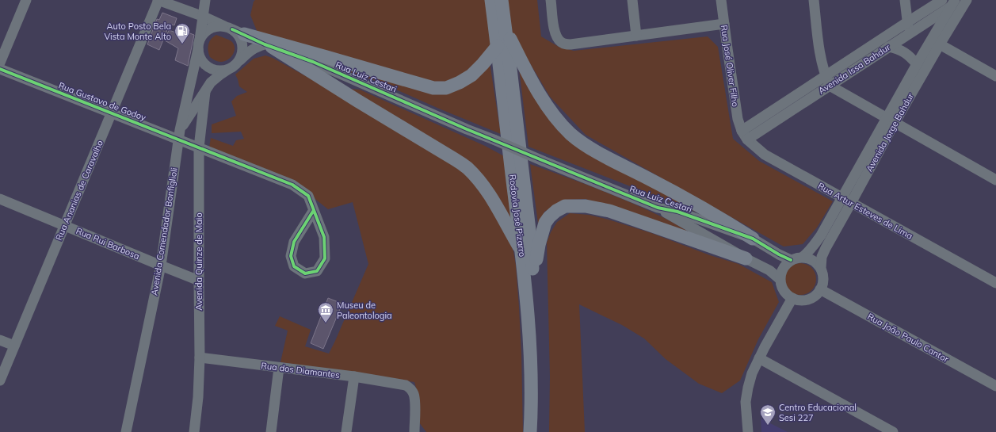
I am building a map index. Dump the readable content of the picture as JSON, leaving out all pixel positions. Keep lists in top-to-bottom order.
{
  "streets": {
    "main road": ["Rodovia José Pizarro"],
    "street": [
      "Rua José Oliver Filho",
      "Avenida Issa Bahdur",
      "Rua Luiz Cestari",
      "Rua Gustavo de Godoy",
      "Avenida Jorge Bahdur",
      "Rua Ananias de Caravalho",
      "Rua Artur Esteves de Lima",
      "Avenida Comendador Bonfiglioli",
      "Rua Rui Barbosa",
      "Avenida Quinze de Maio",
      "Rua João Paulo Cantor",
      "Rua dos Diamantes"
    ]
  },
  "crossings": [
    ["Rua José Oliver Filho", "Avenida Issa Bahdur"],
    ["Rua José Oliver Filho", "Rua Artur Esteves de Lima"],
    ["Avenida Issa Bahdur", "Avenida Jorge Bahdur"],
    ["Avenida Issa Bahdur", "Rua Artur Esteves de Lima"],
    ["Rua Luiz Cestari", "Avenida Jorge Bahdur"],
    ["Rua Luiz Cestari", "Rua Ananias de Caravalho"],
    ["Rua Luiz Cestari", "Avenida Comendador Bonfiglioli"],
    ["Rua Luiz Cestari", "Rua João Paulo Cantor"],
    ["Rua Gustavo de Godoy", "Rua Ananias de Caravalho"],
    ["Rua Gustavo de Godoy", "Avenida Comendador Bonfiglioli"],
    ["Rua Gustavo de Godoy", "Avenida Quinze de Maio"],
    ["Avenida Jorge Bahdur", "Rua Artur Esteves de Lima"],
    ["Avenida Jorge Bahdur", "Rua João Paulo Cantor"],
    ["Rua Ananias de Caravalho", "Rua Rui Barbosa"],
    ["Avenida Comendador Bonfiglioli", "Rua Rui Barbosa"],
    ["Rua Rui Barbosa", "Avenida Quinze de Maio"],
    ["Avenida Quinze de Maio", "Rua dos Diamantes"]
  ],
  "places": {
    "fuel station": ["Auto Posto Bela Vista Monte Alto"],
    "museum": ["Museu de Paleontologia"],
    "school or university": ["Centro Educacional Sesi 227"]
  }
}
